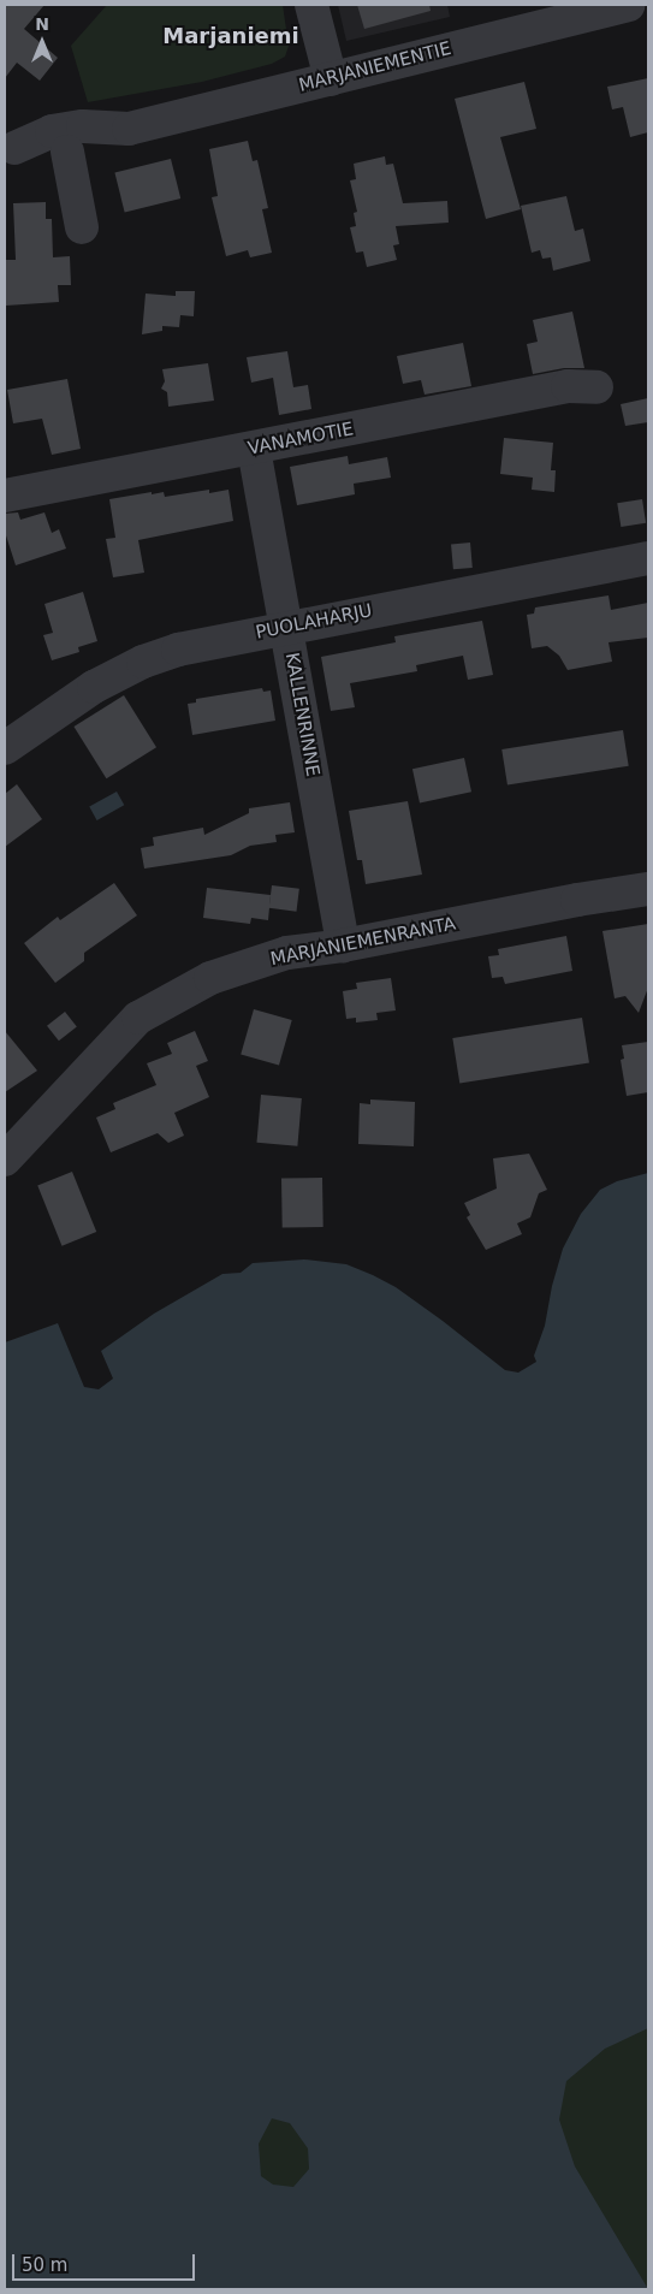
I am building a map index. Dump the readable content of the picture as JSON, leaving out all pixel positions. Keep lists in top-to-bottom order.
{
  "streets": {
    "street": [
      "MARJANIEMENTIE",
      "VANAMOTIE",
      "PUOLAHARJU",
      "KALLENRINNE",
      "MARJANIEMENRANTA"
    ]
  },
  "crossings": [
    ["VANAMOTIE", "KALLENRINNE"],
    ["PUOLAHARJU", "KALLENRINNE"],
    ["KALLENRINNE", "MARJANIEMENRANTA"]
  ],
  "districts": ["Marjaniemi"],
  "scale_bar": "50 m",
  "north": "top"
}
